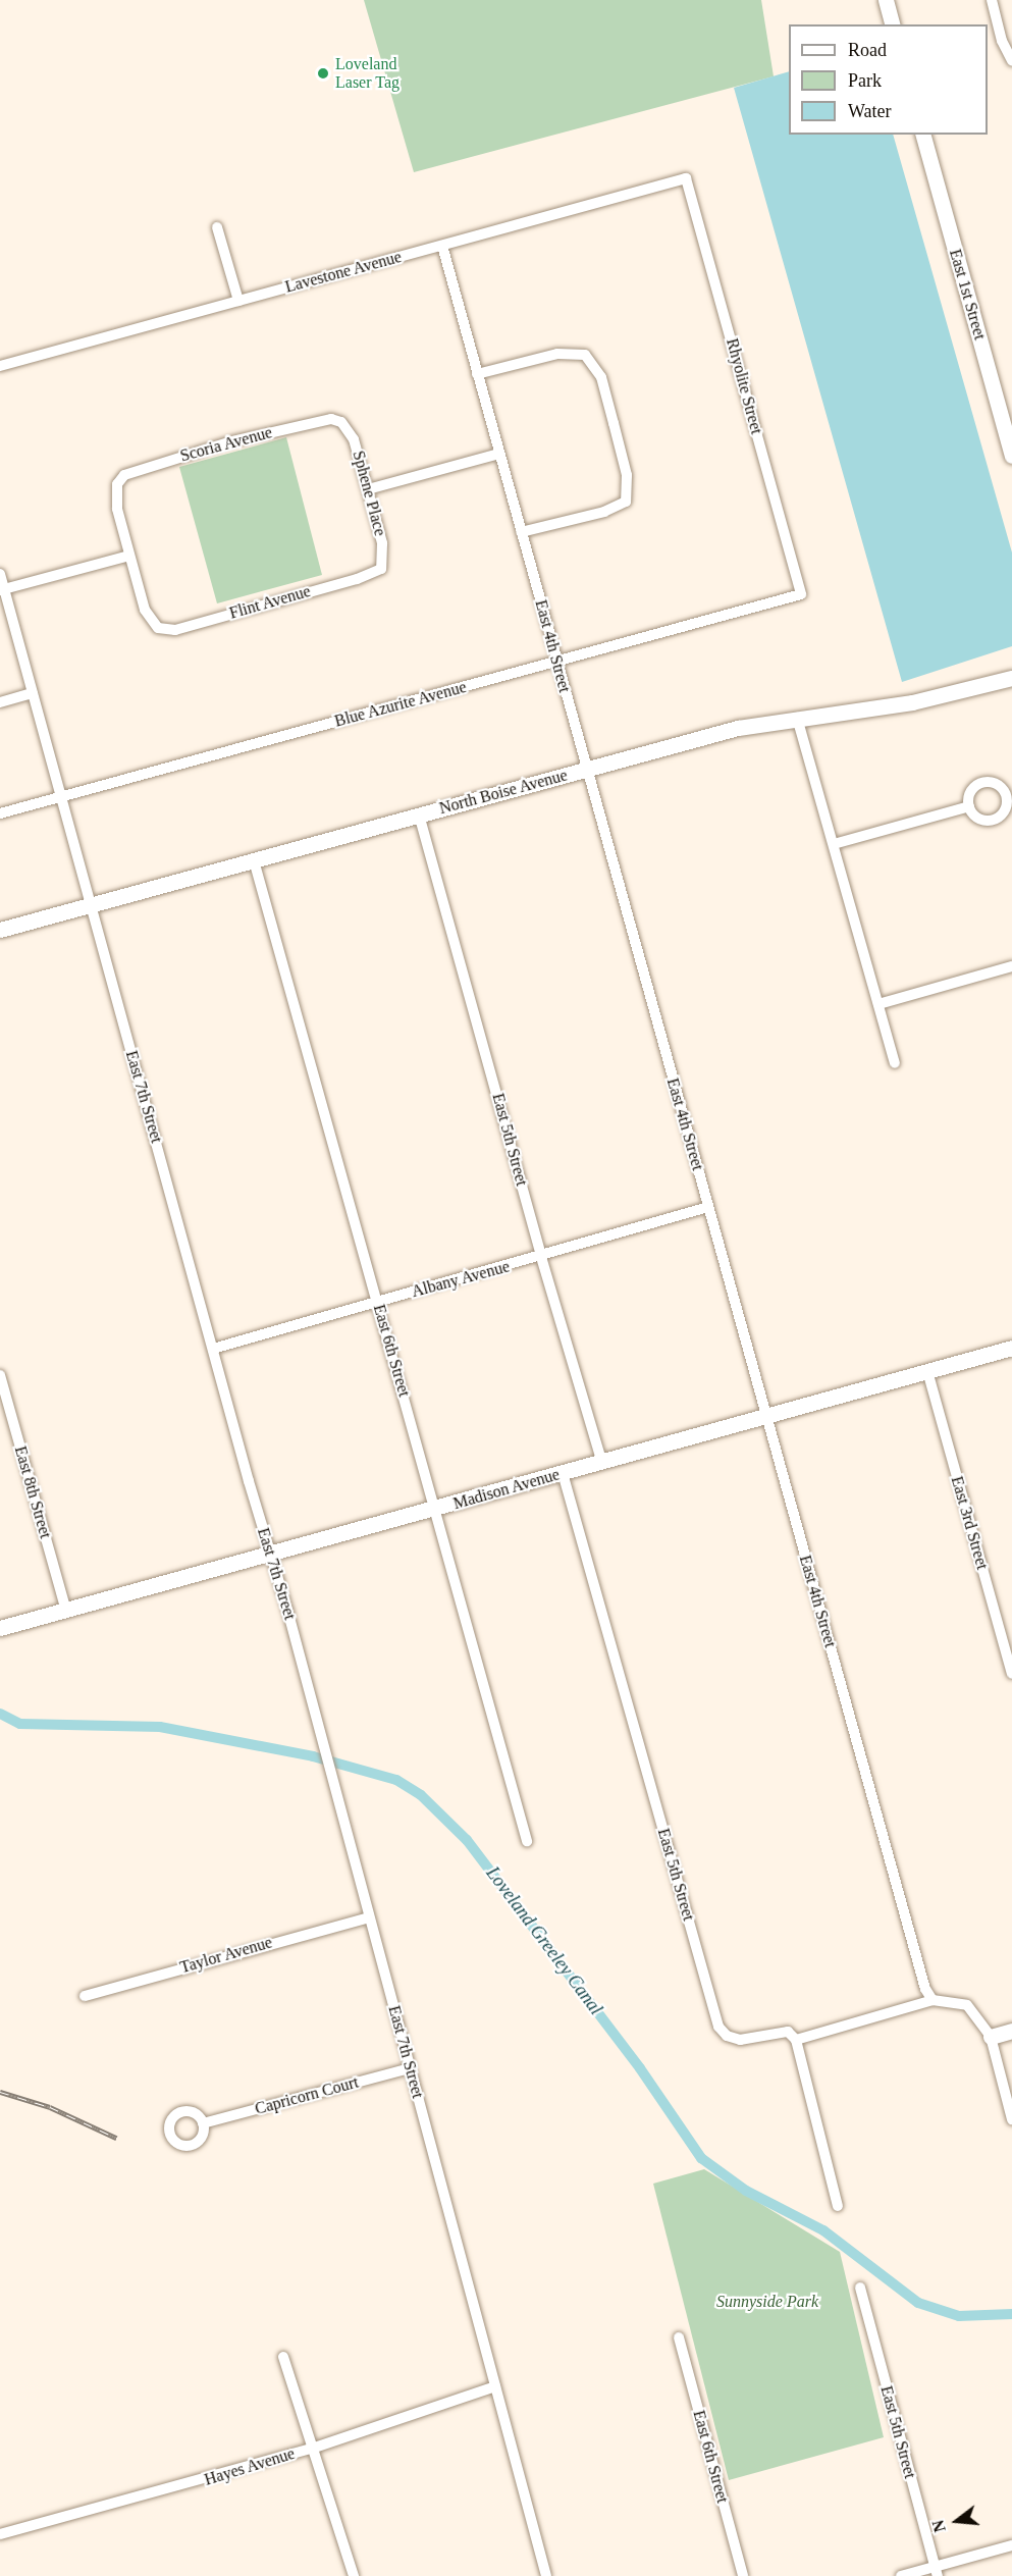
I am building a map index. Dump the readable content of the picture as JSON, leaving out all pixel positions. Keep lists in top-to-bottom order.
{
  "streets": {
    "main road": ["East 1st Street", "North Boise Avenue", "Madison Avenue"],
    "street": [
      "Lavestone Avenue",
      "Rhyolite Street",
      "Scoria Avenue",
      "Sphene Place",
      "Flint Avenue",
      "East 4th Street",
      "Blue Azurite Avenue",
      "East 7th Street",
      "East 5th Street",
      "Albany Avenue",
      "East 6th Street",
      "East 8th Street",
      "East 3rd Street",
      "Taylor Avenue",
      "Capricorn Court",
      "Hayes Avenue"
    ]
  },
  "crossings": [
    ["Lavestone Avenue", "Rhyolite Street"],
    ["Lavestone Avenue", "East 4th Street"],
    ["Rhyolite Street", "Blue Azurite Avenue"],
    ["Scoria Avenue", "Sphene Place"],
    ["Scoria Avenue", "Flint Avenue"],
    ["Sphene Place", "Flint Avenue"],
    ["East 4th Street", "Blue Azurite Avenue"],
    ["East 4th Street", "North Boise Avenue"],
    ["East 4th Street", "Albany Avenue"],
    ["East 4th Street", "Madison Avenue"],
    ["Blue Azurite Avenue", "East 7th Street"],
    ["North Boise Avenue", "East 7th Street"],
    ["North Boise Avenue", "East 5th Street"],
    ["North Boise Avenue", "East 6th Street"],
    ["East 7th Street", "Albany Avenue"],
    ["East 7th Street", "Madison Avenue"],
    ["East 7th Street", "Taylor Avenue"],
    ["East 7th Street", "Capricorn Court"],
    ["East 7th Street", "Hayes Avenue"],
    ["East 5th Street", "Albany Avenue"],
    ["East 5th Street", "Madison Avenue"],
    ["Albany Avenue", "East 6th Street"],
    ["East 6th Street", "Madison Avenue"],
    ["Madison Avenue", "East 8th Street"],
    ["Madison Avenue", "East 3rd Street"]
  ],
  "water": ["Loveland Greeley Canal"],
  "parks": ["Sunnyside Park"],
  "places": ["Loveland Laser Tag"],
  "legend": ["Road", "Park", "Water"],
  "north": "left"
}
